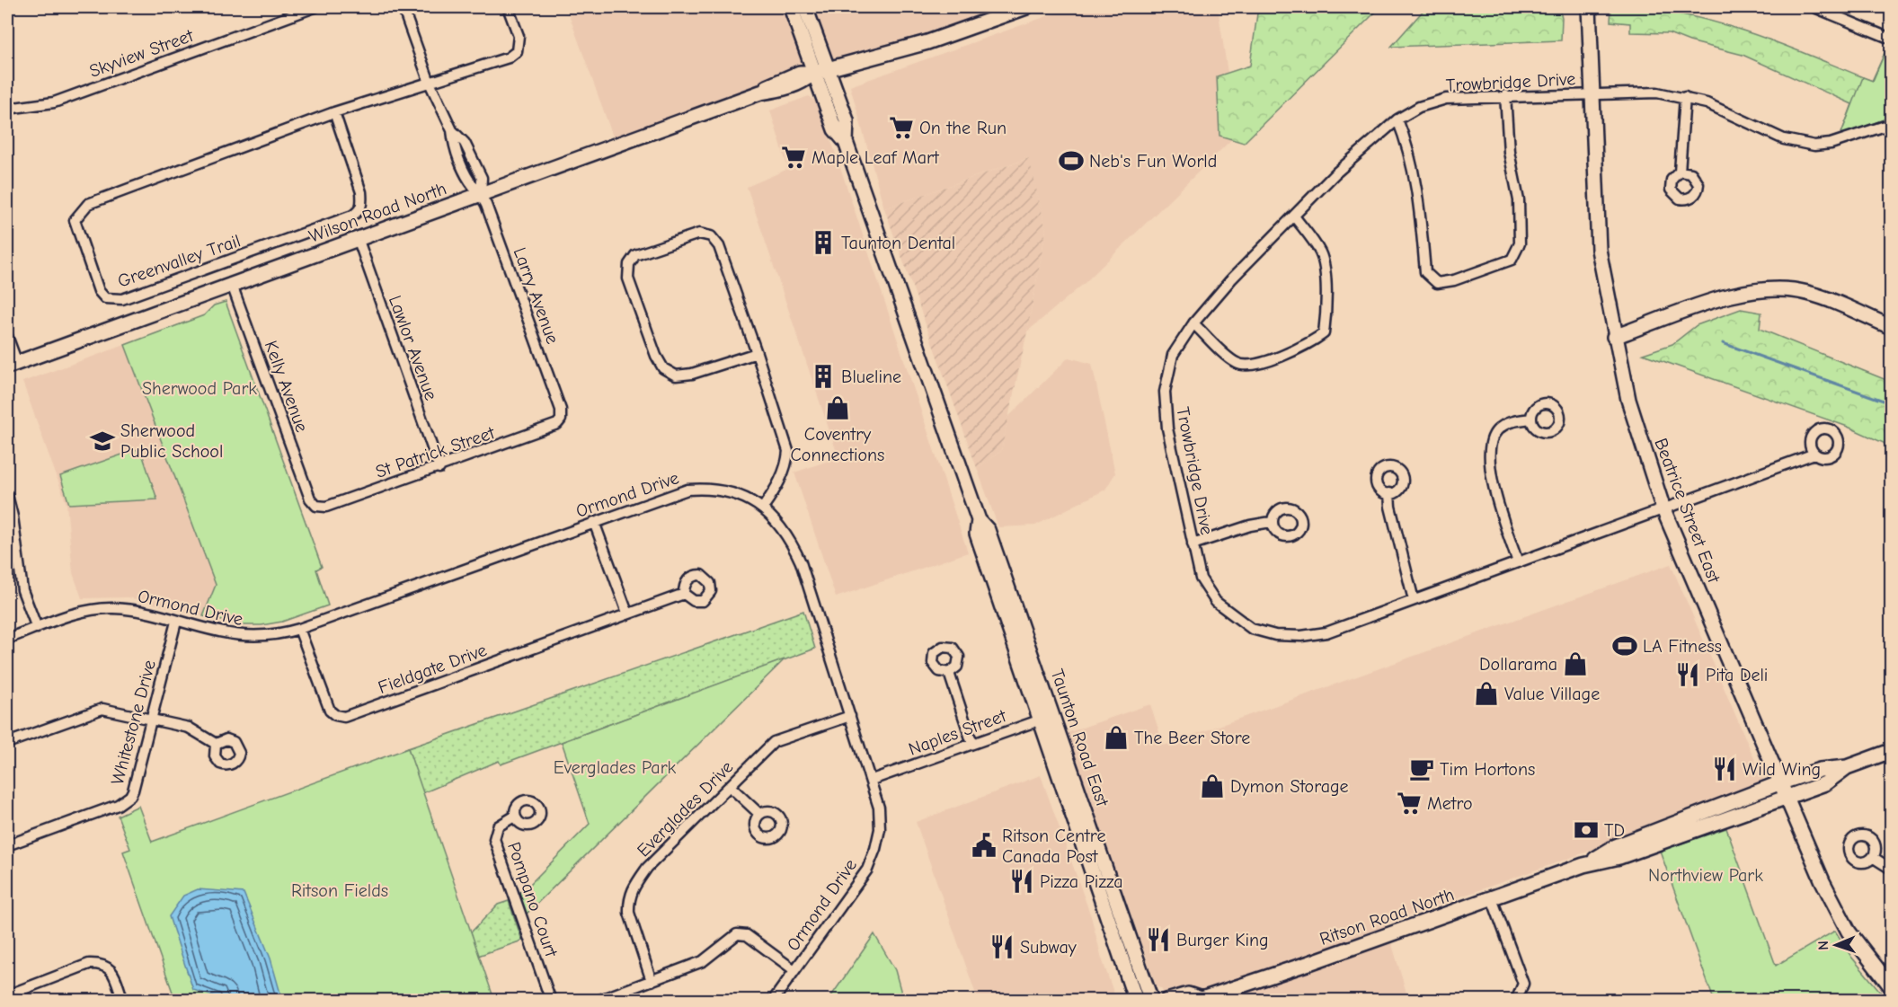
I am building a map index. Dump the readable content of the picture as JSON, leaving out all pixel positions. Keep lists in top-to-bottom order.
{
  "streets": {
    "main road": [
      "Wilson Road North",
      "Beatrice Street East",
      "Taunton Road East",
      "Ritson Road North"
    ],
    "street": [
      "Skyview Street",
      "Trowbridge Drive",
      "Greenvalley Trail",
      "Larry Avenue",
      "Lawlor Avenue",
      "Kelly Avenue",
      "St Patrick Street",
      "Ormond Drive",
      "Fieldgate Drive",
      "Whitestone Drive",
      "Naples Street",
      "Everglades Drive",
      "Pompano Court"
    ]
  },
  "crossings": [
    ["Trowbridge Drive", "Beatrice Street East"],
    ["Wilson Road North", "Larry Avenue"],
    ["Wilson Road North", "Lawlor Avenue"],
    ["Wilson Road North", "Kelly Avenue"],
    ["Wilson Road North", "Taunton Road East"],
    ["Greenvalley Trail", "Larry Avenue"],
    ["Larry Avenue", "St Patrick Street"],
    ["Lawlor Avenue", "St Patrick Street"],
    ["Kelly Avenue", "St Patrick Street"],
    ["Ormond Drive", "Fieldgate Drive"],
    ["Ormond Drive", "Whitestone Drive"],
    ["Ormond Drive", "Naples Street"],
    ["Ormond Drive", "Everglades Drive"],
    ["Beatrice Street East", "Ritson Road North"],
    ["Naples Street", "Taunton Road East"]
  ],
  "parks": [
    "Sherwood Park",
    "Everglades Park",
    "Northview Park",
    "Ritson Fields"
  ],
  "places": {
    "supermarket": ["On the Run", "Maple Leaf Mart", "Metro"],
    "sports": ["Neb's Fun World", "LA Fitness"],
    "building": ["Taunton Dental", "Blueline"],
    "shop": [
      "Coventry Connections",
      "Dollarama",
      "Value Village",
      "The Beer Store",
      "Dymon Storage"
    ],
    "school or university": ["Sherwood Public School"],
    "restaurant": [
      "Pita Deli",
      "Wild Wing",
      "Pizza Pizza",
      "Burger King",
      "Subway"
    ],
    "cafe": ["Tim Hortons"],
    "bank": ["TD"],
    "public building": ["Ritson Centre Canada Post"]
  },
  "north": "left"
}
